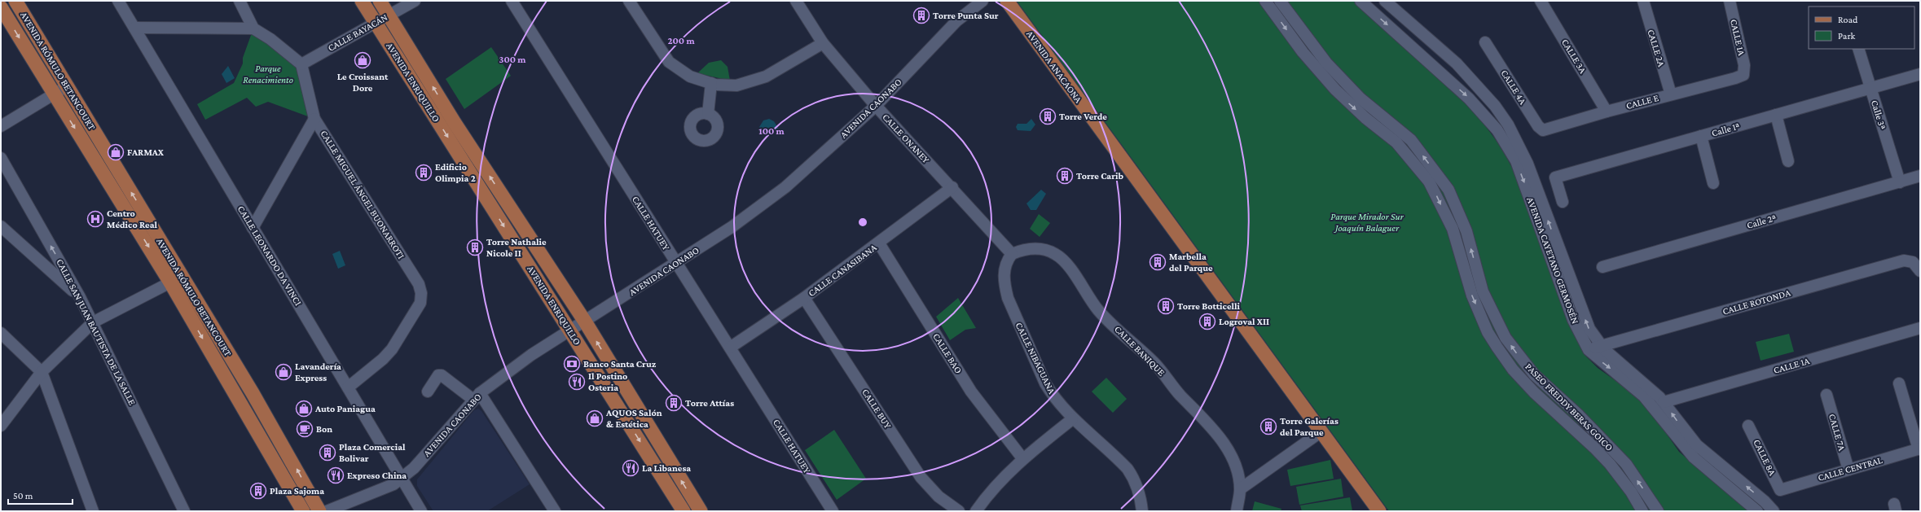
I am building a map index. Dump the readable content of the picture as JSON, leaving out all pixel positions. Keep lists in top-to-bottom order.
{
  "streets": {
    "main road": ["AVENIDA ANACAONA", "AVENIDA RÓMULO BETANCOURT", "AVENIDA ENRIQUILLO"],
    "street": [
      "CALLE BAYACÁN",
      "CALLE 1A",
      "CALLE 2A",
      "CALLE 3A",
      "CALLE 4A",
      "CALLE E",
      "AVENIDA CAONABO",
      "Calle 3ª",
      "Calle 1ª",
      "CALLE ONANEY",
      "CALLE MIGUEL ÁNGEL BUONARROTI",
      "Calle 2ª",
      "CALLE HATUEY",
      "CALLE LEONARDO DA VINCI",
      "AVENIDA CAYETANO GERMOSÉN",
      "CALLE CANASIBANA",
      "CALLE ROTONDA",
      "CALLE SAN JUAN BAUTISTA DE LA SALLE",
      "CALLE BANIQUE",
      "CALLE BAO",
      "CALLE NIBAGUANA",
      "PASEO FREDDY BERAS GOICO",
      "CALLE BUY",
      "CALLE 7A",
      "CALLE 8A",
      "CALLE CENTRAL"
    ]
  },
  "crossings": [
    ["CALLE BAYACÁN", "AVENIDA ENRIQUILLO"],
    ["CALLE BAYACÁN", "CALLE MIGUEL ÁNGEL BUONARROTI"],
    ["CALLE 1A", "CALLE E"],
    ["CALLE 1A", "AVENIDA CAYETANO GERMOSÉN"],
    ["CALLE 2A", "CALLE E"],
    ["CALLE 3A", "CALLE E"],
    ["AVENIDA ENRIQUILLO", "AVENIDA CAONABO"],
    ["CALLE 4A", "CALLE E"],
    ["AVENIDA CAONABO", "CALLE ONANEY"],
    ["AVENIDA CAONABO", "CALLE HATUEY"],
    ["AVENIDA CAONABO", "CALLE LEONARDO DA VINCI"],
    ["Calle 3ª", "Calle 1ª"],
    ["Calle 3ª", "Calle 2ª"],
    ["CALLE ONANEY", "CALLE CANASIBANA"],
    ["CALLE ONANEY", "CALLE BANIQUE"],
    ["CALLE ONANEY", "CALLE NIBAGUANA"],
    ["CALLE MIGUEL ÁNGEL BUONARROTI", "CALLE LEONARDO DA VINCI"],
    ["CALLE HATUEY", "CALLE CANASIBANA"],
    ["AVENIDA CAYETANO GERMOSÉN", "CALLE ROTONDA"],
    ["CALLE CANASIBANA", "CALLE BAO"],
    ["CALLE CANASIBANA", "CALLE BUY"],
    ["CALLE BANIQUE", "CALLE NIBAGUANA"],
    ["CALLE 7A", "CALLE CENTRAL"],
    ["CALLE 8A", "CALLE CENTRAL"]
  ],
  "parks": ["Parque Renacimiento", "Parque Mirador Sur Joaquín Balaguer"],
  "places": {
    "building": [
      "Torre Punta Sur",
      "Torre Verde",
      "Edificio Olimpia 2",
      "Torre Carib",
      "Torre Nathalie Nicole II",
      "Marbella del Parque",
      "Torre Botticelli",
      "Logroval XII",
      "Torre Attías",
      "Torre Galerías del Parque",
      "Plaza Comercial Bolivar",
      "Plaza Sajoma"
    ],
    "shop": [
      "Le Croissant Dore",
      "FARMAX",
      "Lavandería Express",
      "Auto Paniagua",
      "AQUOS Salón & Estética"
    ],
    "hospital": ["Centro Médico Real"],
    "bank": ["Banco Santa Cruz"],
    "restaurant": ["Il Postino Osteria", "La Libanesa", "Expreso China"],
    "cafe": ["Bon"]
  },
  "legend": ["Road", "Park"],
  "scale_bar": "50 m",
  "rings": ["200 m", "300 m", "100 m"]
}
